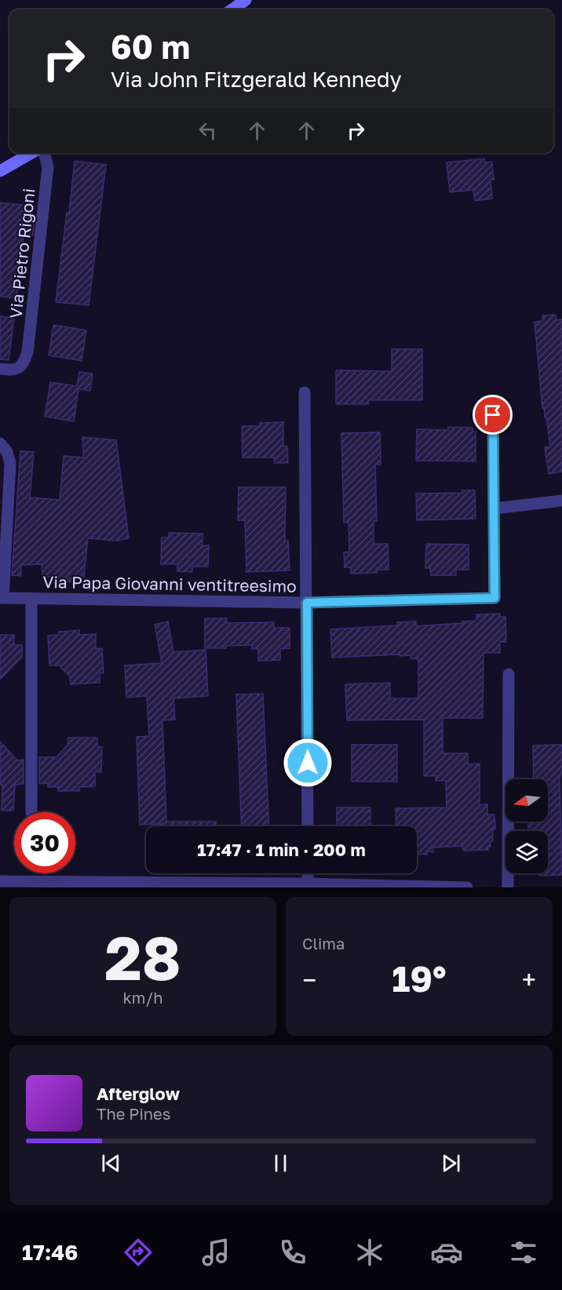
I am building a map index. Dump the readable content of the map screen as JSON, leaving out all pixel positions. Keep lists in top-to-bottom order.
{
  "streets": {
    "street": ["Via Pietro Rigoni", "Via Papa Giovanni ventitreesimo"]
  },
  "north": "left",
  "page": {
    "turn": ["60 m", "Via John Fitzgerald Kennedy"],
    "limit": "30",
    "trip": "17:47 · 1 min · 200 m",
    "tile": [
      ["28", "km/h"],
      "Clima"
    ],
    "heat": ["−", "19°", "+"],
    "song": ["Afterglow", "The Pines"],
    "tabs": "17:46"
  }
}
